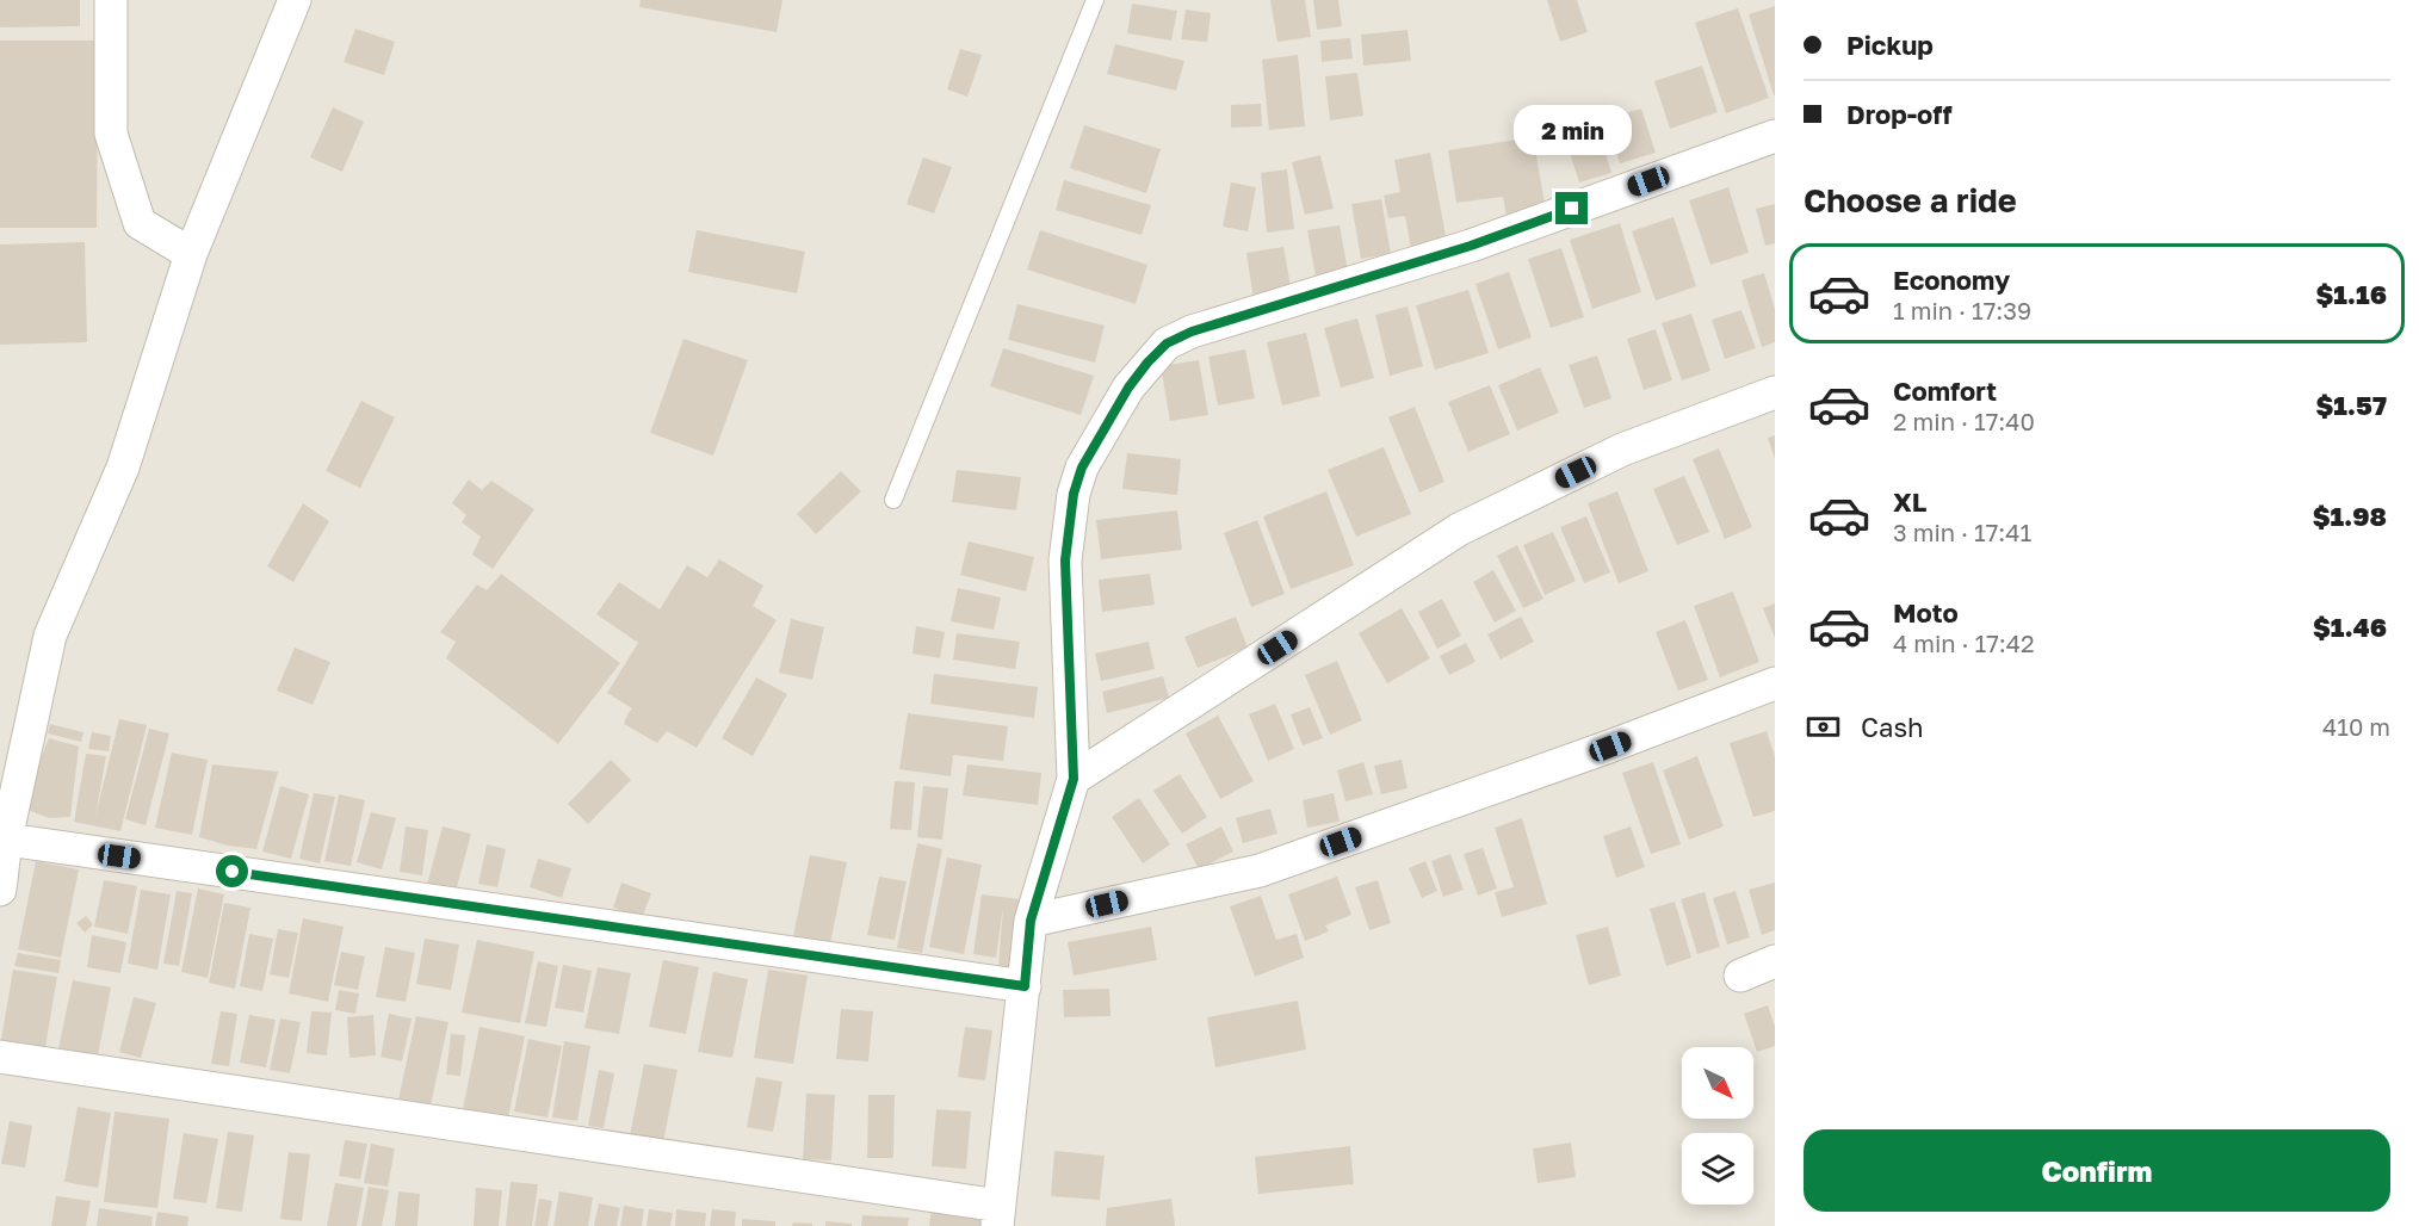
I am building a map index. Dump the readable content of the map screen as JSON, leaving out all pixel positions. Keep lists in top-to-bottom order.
{
  "north": "bottom right",
  "page": {
    "banner": ["Pickup", "Drop-off"],
    "bubble": "2 min",
    "heading": "Choose a ride",
    "list": [
      {
        "name": "Economy",
        "note": "1 min · 17:39",
        "value": "$1.16"
      },
      {
        "name": "Comfort",
        "note": "2 min · 17:40",
        "value": "$1.57"
      },
      {
        "name": "XL",
        "note": "3 min · 17:41",
        "value": "$1.98"
      },
      {
        "name": "Moto",
        "note": "4 min · 17:42",
        "value": "$1.46"
      }
    ],
    "pay": ["Cash", "410 m"],
    "buttons": "Confirm"
  }
}
